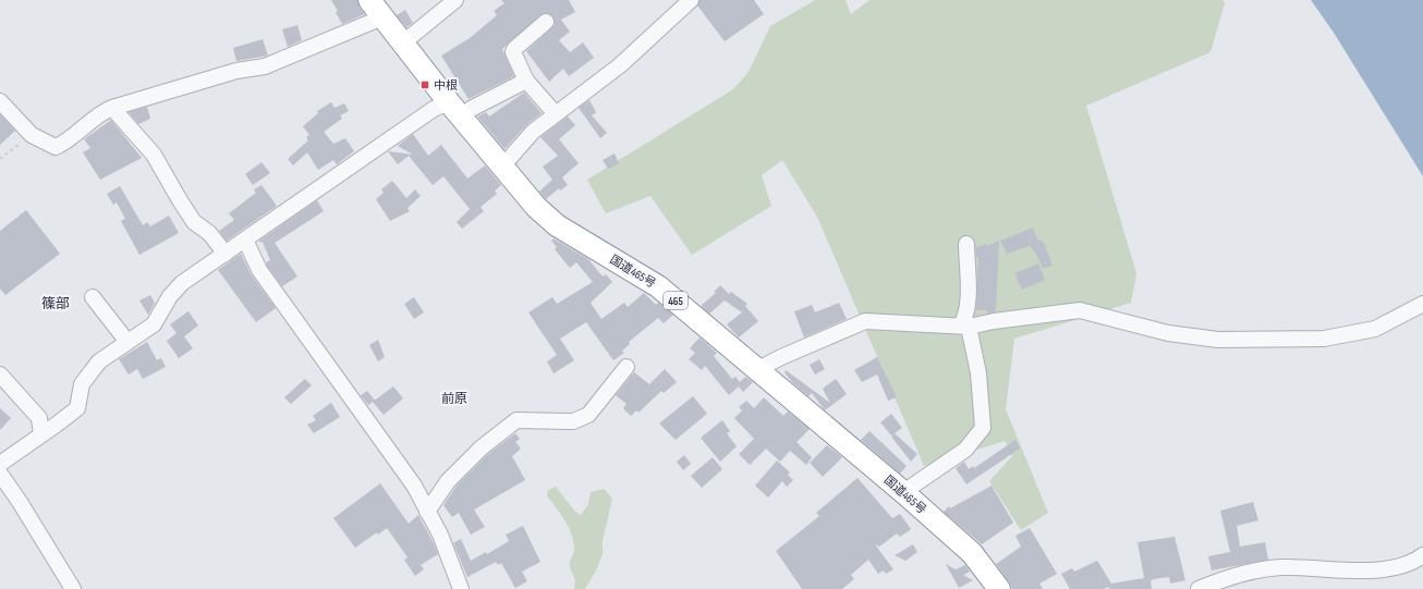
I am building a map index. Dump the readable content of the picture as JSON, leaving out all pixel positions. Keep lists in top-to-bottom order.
{
  "streets": {
    "highway": ["国道465号", "465"]
  },
  "districts": ["篠部", "前原"],
  "places": {
    "transit": ["中根"]
  }
}
